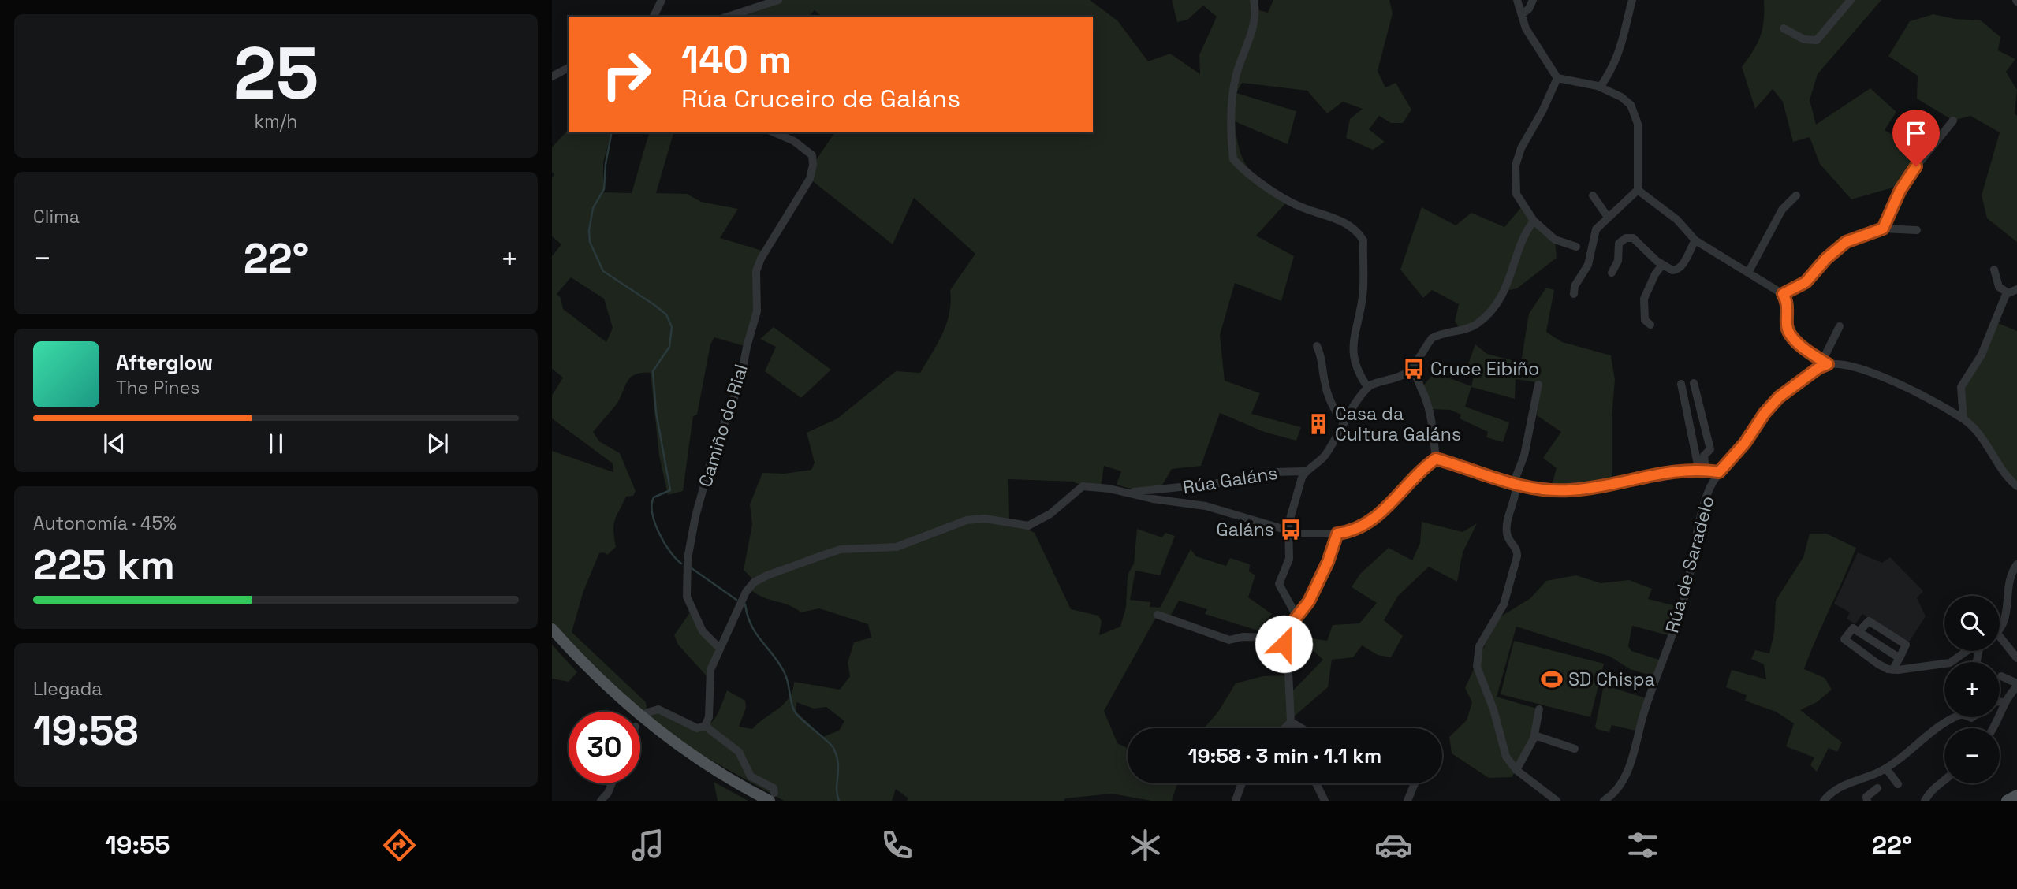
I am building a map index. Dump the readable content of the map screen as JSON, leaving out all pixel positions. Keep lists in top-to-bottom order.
{
  "streets": {
    "street": ["Camiño do Rial", "Rúa Galáns", "Rúa de Saradelo"]
  },
  "places": {
    "bus stop": ["Cruce Eibiño", "Galáns"],
    "building": ["Casa da Cultura Galáns"],
    "sports": ["SD Chispa"]
  },
  "page": {
    "tile": [
      ["25", "km/h"],
      "Clima",
      ["Autonomía · 45%", "225 km"],
      ["Llegada", "19:58"]
    ],
    "turn": ["140 m", "Rúa Cruceiro de Galáns"],
    "heat": ["−", "22°", "+"],
    "song": ["Afterglow", "The Pines"],
    "map_buttons": ["+", "−"],
    "limit": "30",
    "trip": "19:58 · 3 min · 1.1 km",
    "tabs": ["19:55", "22°"]
  }
}
